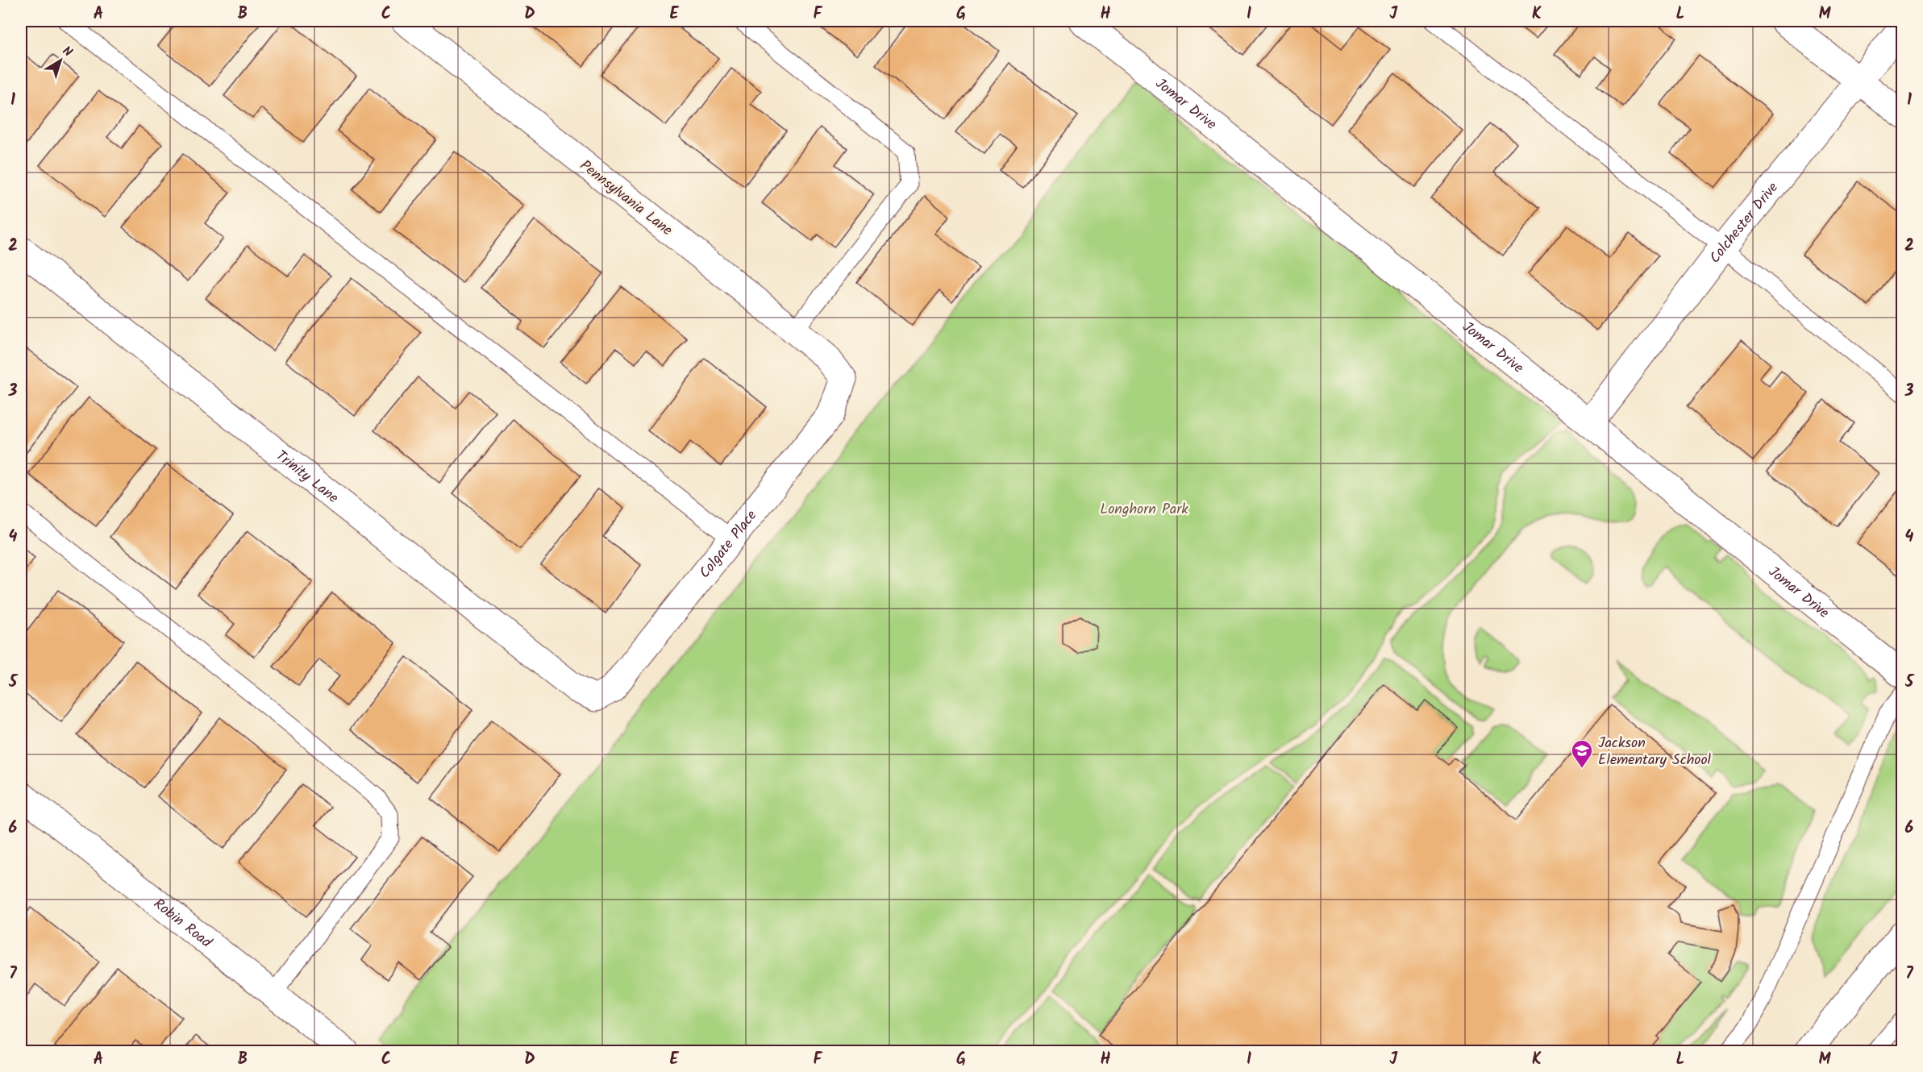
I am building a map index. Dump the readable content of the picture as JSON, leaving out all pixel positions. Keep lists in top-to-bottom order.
{
  "streets": {
    "street": [
      "Jomar Drive",
      "Pennsylvania Lane",
      "Colchester Drive",
      "Trinity Lane",
      "Colgate Place",
      "Robin Road"
    ]
  },
  "crossings": [
    ["Jomar Drive", "Colchester Drive"],
    ["Pennsylvania Lane", "Colgate Place"],
    ["Trinity Lane", "Colgate Place"]
  ],
  "parks": ["Longhorn Park"],
  "places": {
    "school or university": ["Jackson Elementary School"]
  },
  "north": "top right",
  "grid": {
    "columns": [
      "A",
      "B",
      "C",
      "D",
      "E",
      "F",
      "G",
      "H",
      "I",
      "J",
      "K",
      "L",
      "M"
    ],
    "rows": [
      "1",
      "2",
      "3",
      "4",
      "5",
      "6",
      "7"
    ]
  }
}
